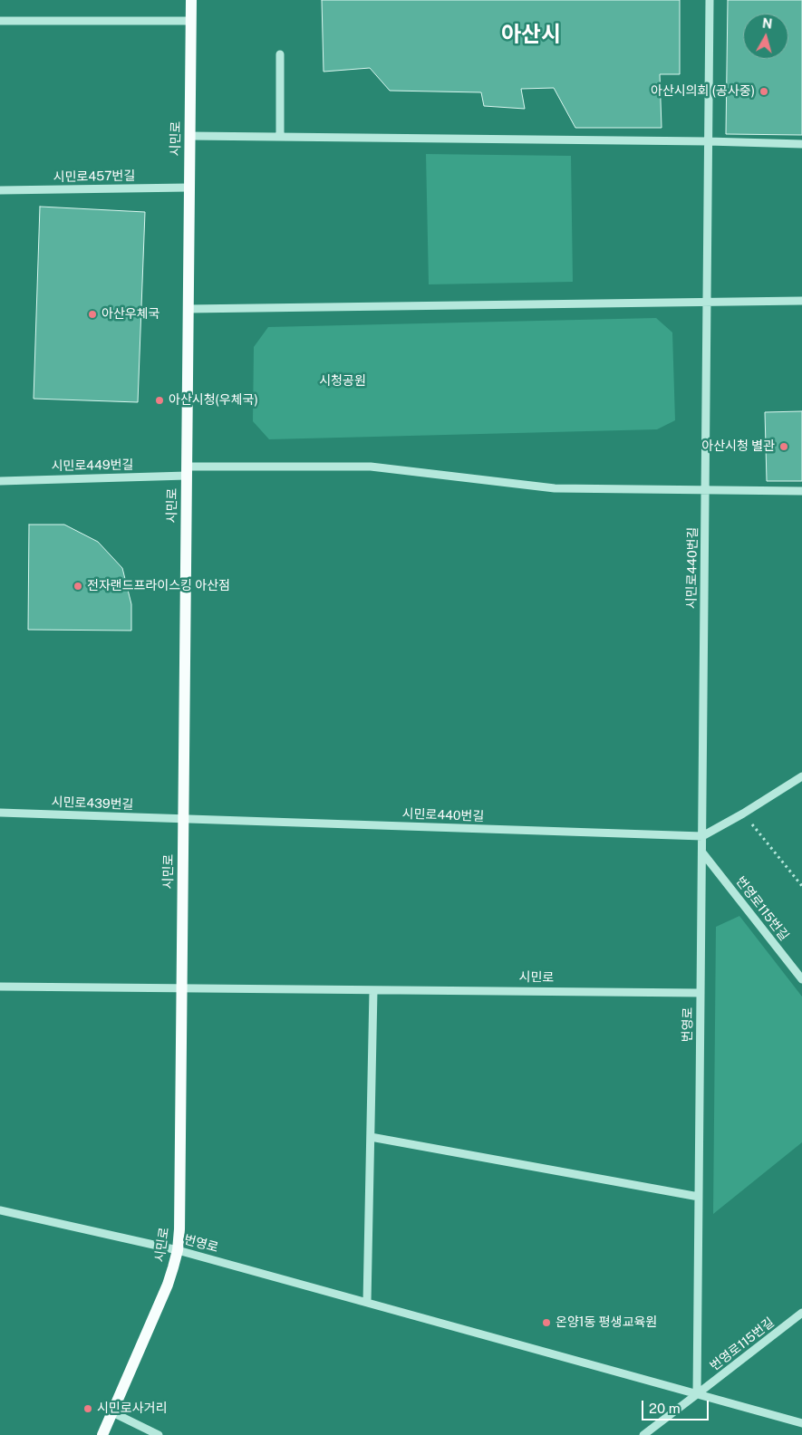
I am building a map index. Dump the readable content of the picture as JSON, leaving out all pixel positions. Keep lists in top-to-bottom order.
{
  "streets": {
    "main road": ["시민로"],
    "street": [
      "시민로457번길",
      "시민로449번길",
      "시민로440번길",
      "시민로439번길",
      "번영로115번길",
      "번영로"
    ]
  },
  "crossings": [
    ["시민로", "시민로457번길"],
    ["시민로", "시민로449번길"],
    ["시민로", "시민로440번길"],
    ["시민로", "시민로439번길"],
    ["시민로", "번영로"],
    ["시민로449번길", "시민로440번길"],
    ["시민로440번길", "시민로439번길"],
    ["시민로440번길", "번영로115번길"],
    ["시민로440번길", "번영로"],
    ["번영로115번길", "번영로"]
  ],
  "districts": ["아산시"],
  "parks": ["시청공원"],
  "places": [
    "아산시의회 (공사중)",
    "아산우체국",
    "아산시청(우체국)",
    "아산시청 별관",
    "전자랜드프라이스킹 아산점",
    "온양1동 평생교육원",
    "시민로사거리"
  ],
  "scale_bar": "20 m",
  "north": "top"
}
